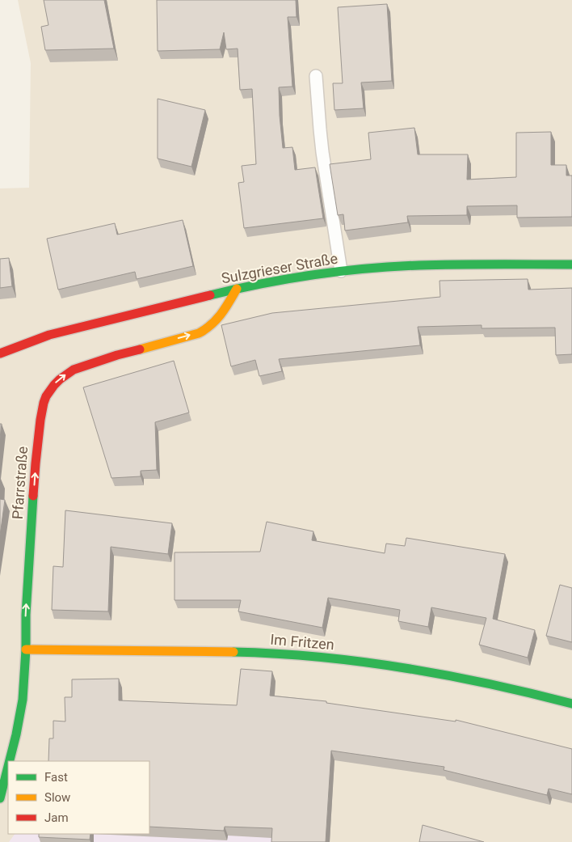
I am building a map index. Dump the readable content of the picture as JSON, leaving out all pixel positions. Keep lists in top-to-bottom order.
{
  "streets": {
    "street": ["Sulzgrieser Straße", "Pfarrstraße", "Im Fritzen"]
  },
  "crossings": [
    ["Sulzgrieser Straße", "Pfarrstraße"],
    ["Pfarrstraße", "Im Fritzen"]
  ],
  "one_way": ["Pfarrstraße"],
  "legend": ["Fast", "Slow", "Jam"]
}
